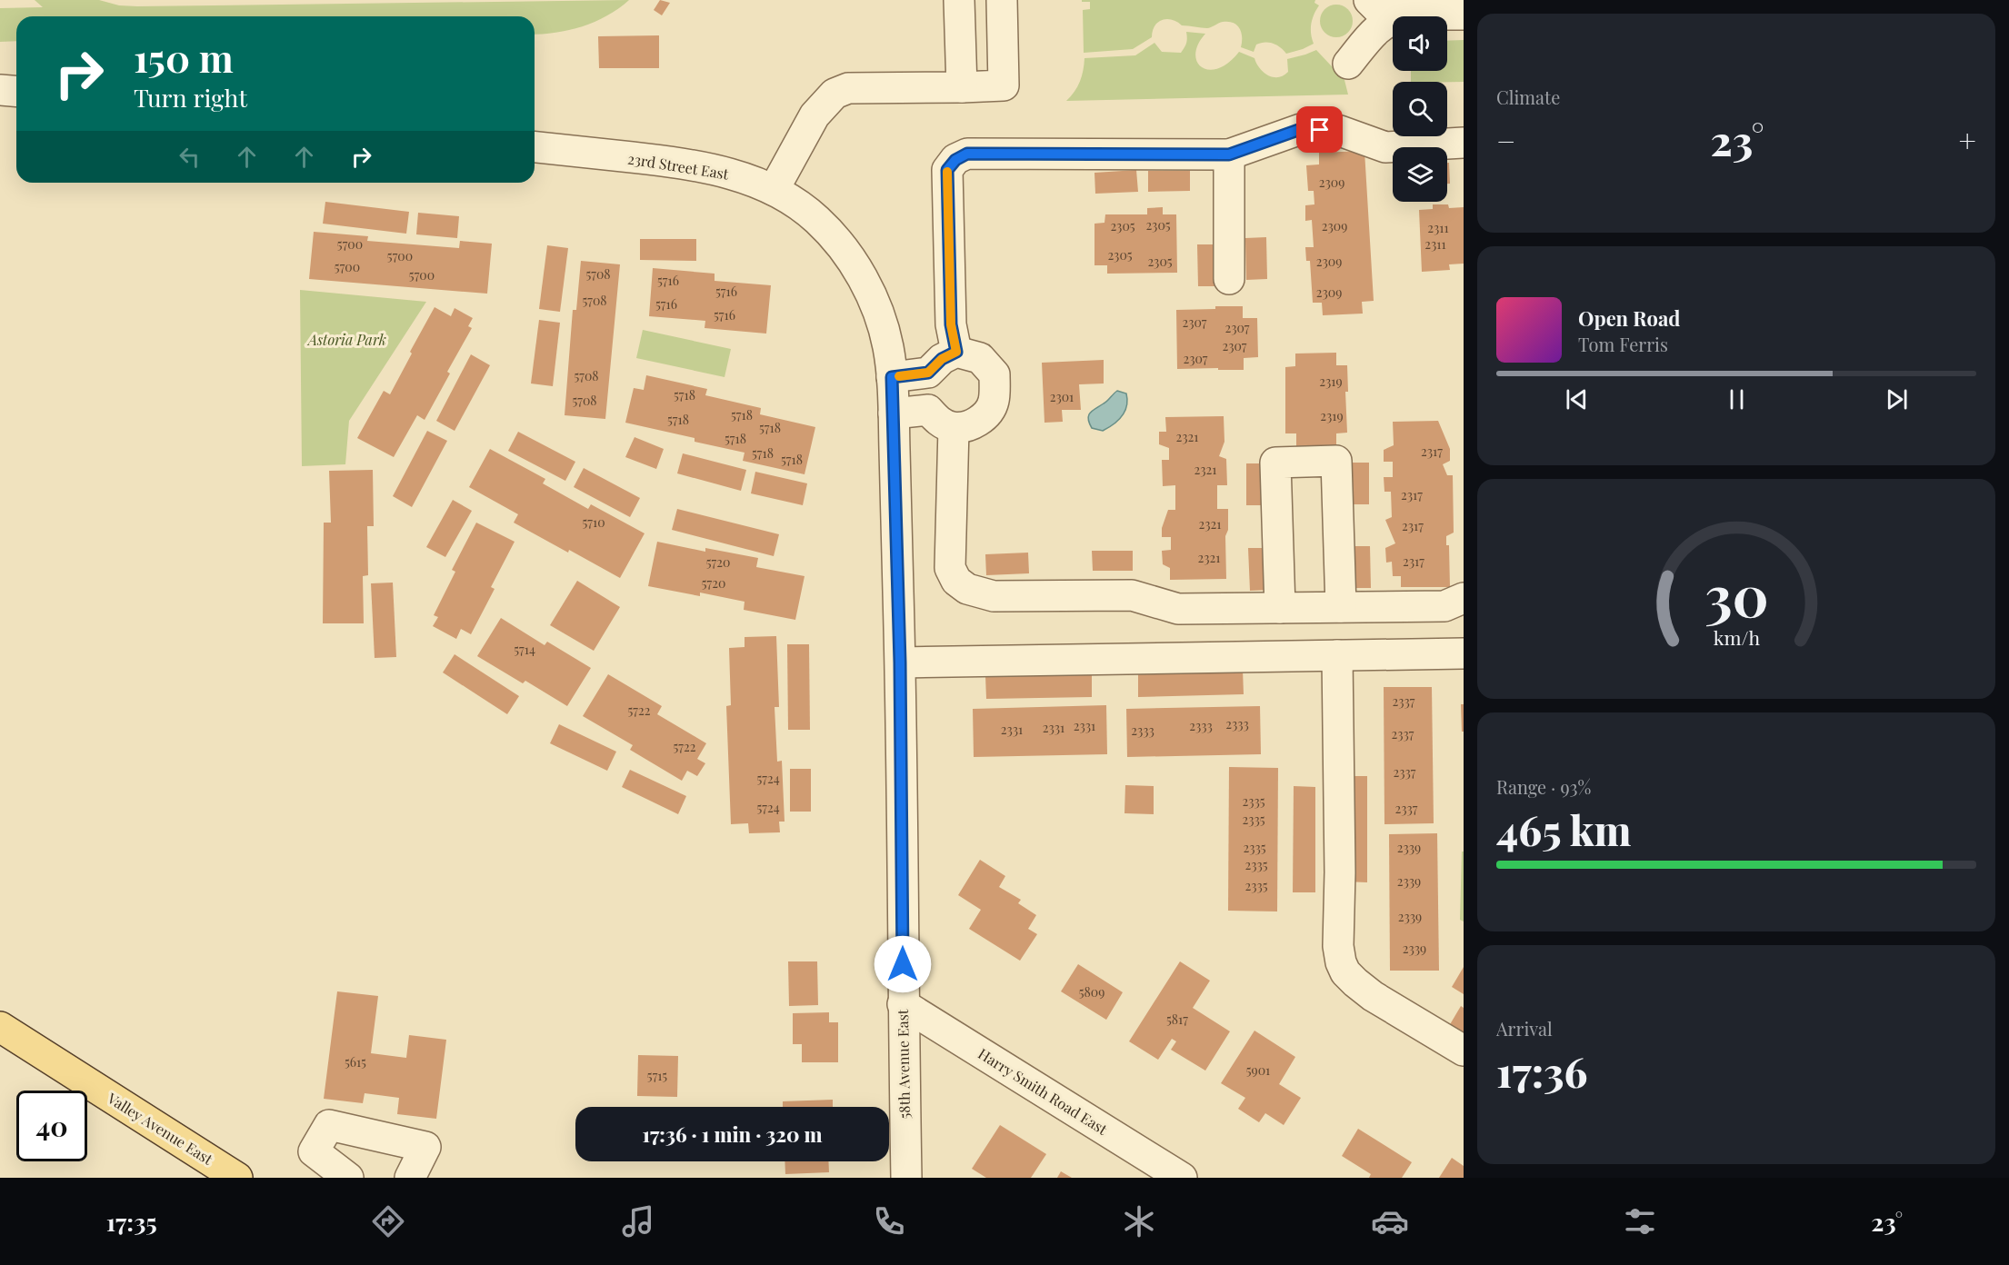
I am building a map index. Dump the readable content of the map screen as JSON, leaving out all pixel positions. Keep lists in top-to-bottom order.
{
  "streets": {
    "main road": ["Valley Avenue East"],
    "street": ["23rd Street East", "58th Avenue East", "Harry Smith Road East"]
  },
  "crossings": [
    ["23rd Street East", "58th Avenue East"],
    ["58th Avenue East", "Harry Smith Road East"]
  ],
  "parks": ["Astoria Park"],
  "house_numbers": [
    "2309",
    "2305",
    "2305",
    "2309",
    "2311",
    "5700",
    "2311",
    "2305",
    "5700",
    "2305",
    "2309",
    "5700",
    "5708",
    "5700",
    "5716",
    "5716",
    "2309",
    "5708",
    "5716",
    "5716",
    "2307",
    "2307",
    "2307",
    "2307",
    "5708",
    "2319",
    "5718",
    "2301",
    "5708",
    "5718",
    "2319",
    "5718",
    "5718",
    "2321",
    "5718",
    "2317",
    "5718",
    "5718",
    "2321",
    "2317",
    "5710",
    "2321",
    "2317",
    "2321",
    "2317",
    "5720",
    "5720",
    "5714",
    "2337",
    "5722",
    "2333",
    "2331",
    "2333",
    "2331",
    "2331",
    "2333",
    "2337",
    "5722",
    "2337",
    "5724",
    "2335",
    "5724",
    "2337",
    "2335",
    "2335",
    "2339",
    "2335",
    "2339",
    "2335",
    "2339",
    "2339",
    "5809",
    "5817",
    "5615",
    "5901",
    "5715"
  ],
  "page": {
    "tile": [
      "Climate",
      ["Range · 93%", "465 km"],
      ["Arrival", "17:36"]
    ],
    "turn": ["150 m", "Turn right"],
    "heat": ["−", "23°", "+"],
    "song": ["Open Road", "Tom Ferris"],
    "limit": "40",
    "trip": "17:36 · 1 min · 320 m",
    "tabs": ["17:35", "23°"],
    "gauge": ["30", "km/h"]
  }
}
